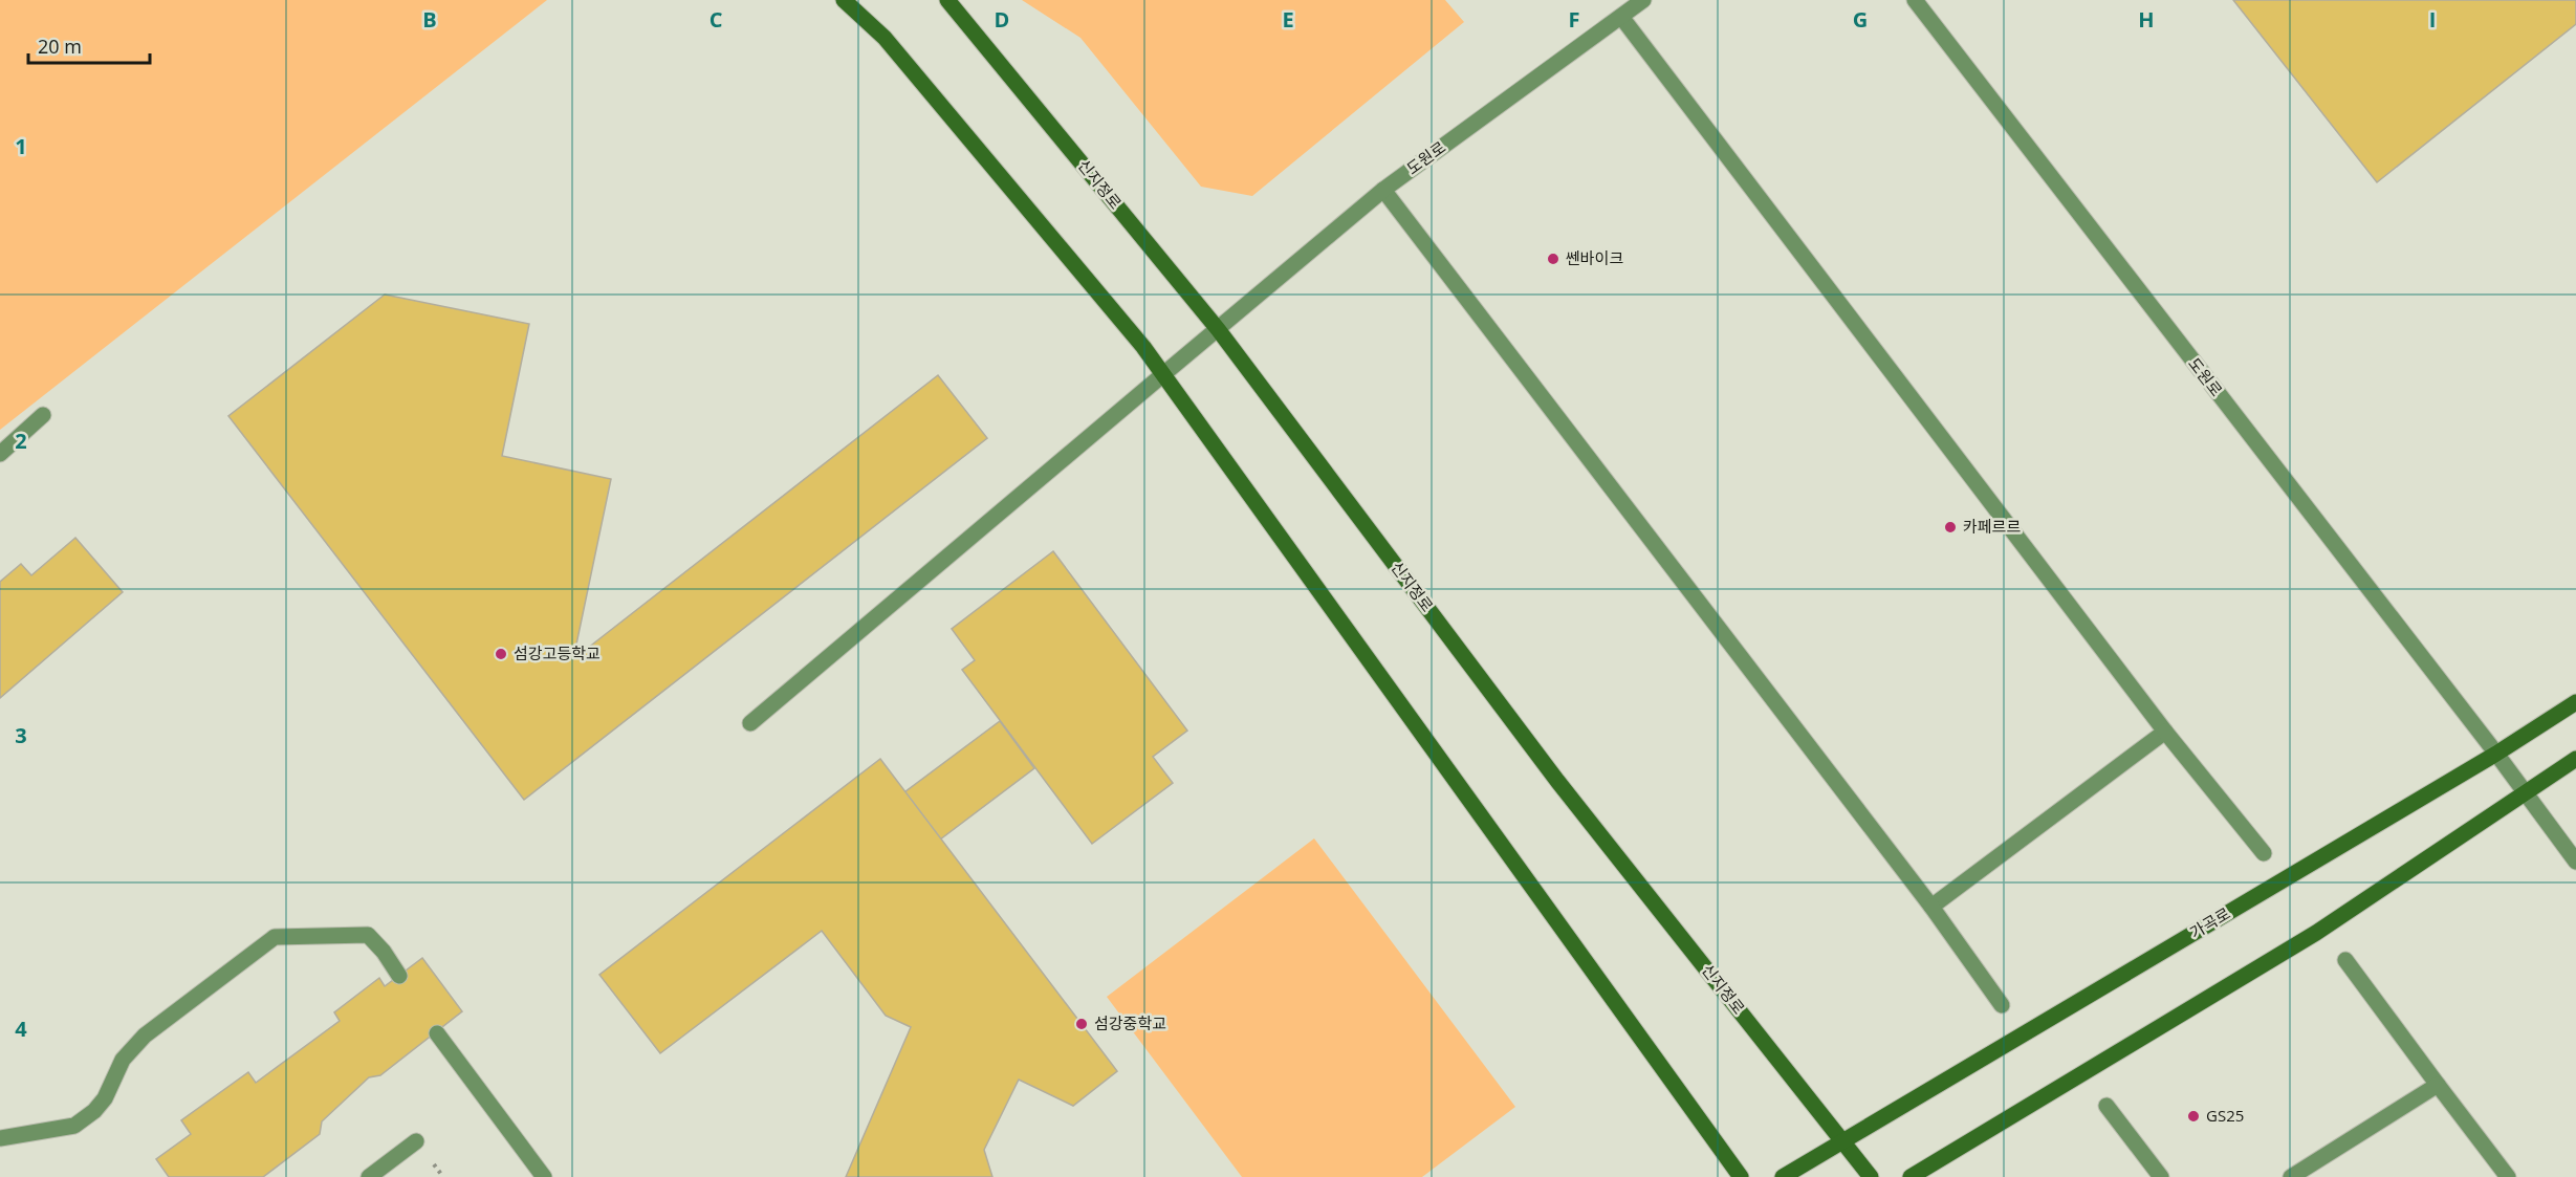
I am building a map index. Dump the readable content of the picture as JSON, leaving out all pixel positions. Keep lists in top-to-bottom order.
{
  "streets": {
    "street": ["도원로", "신지정로", "가곡로"]
  },
  "crossings": [
    ["도원로", "신지정로"],
    ["도원로", "가곡로"],
    ["신지정로", "가곡로"]
  ],
  "places": [
    "쎈바이크",
    "카페르르",
    "섬강고등학교",
    "섬강중학교",
    "GS25"
  ],
  "scale_bar": "20 m",
  "grid": {
    "columns": [
      "B",
      "C",
      "D",
      "E",
      "F",
      "G",
      "H",
      "I"
    ],
    "rows": [
      "1",
      "2",
      "3",
      "4"
    ]
  }
}
